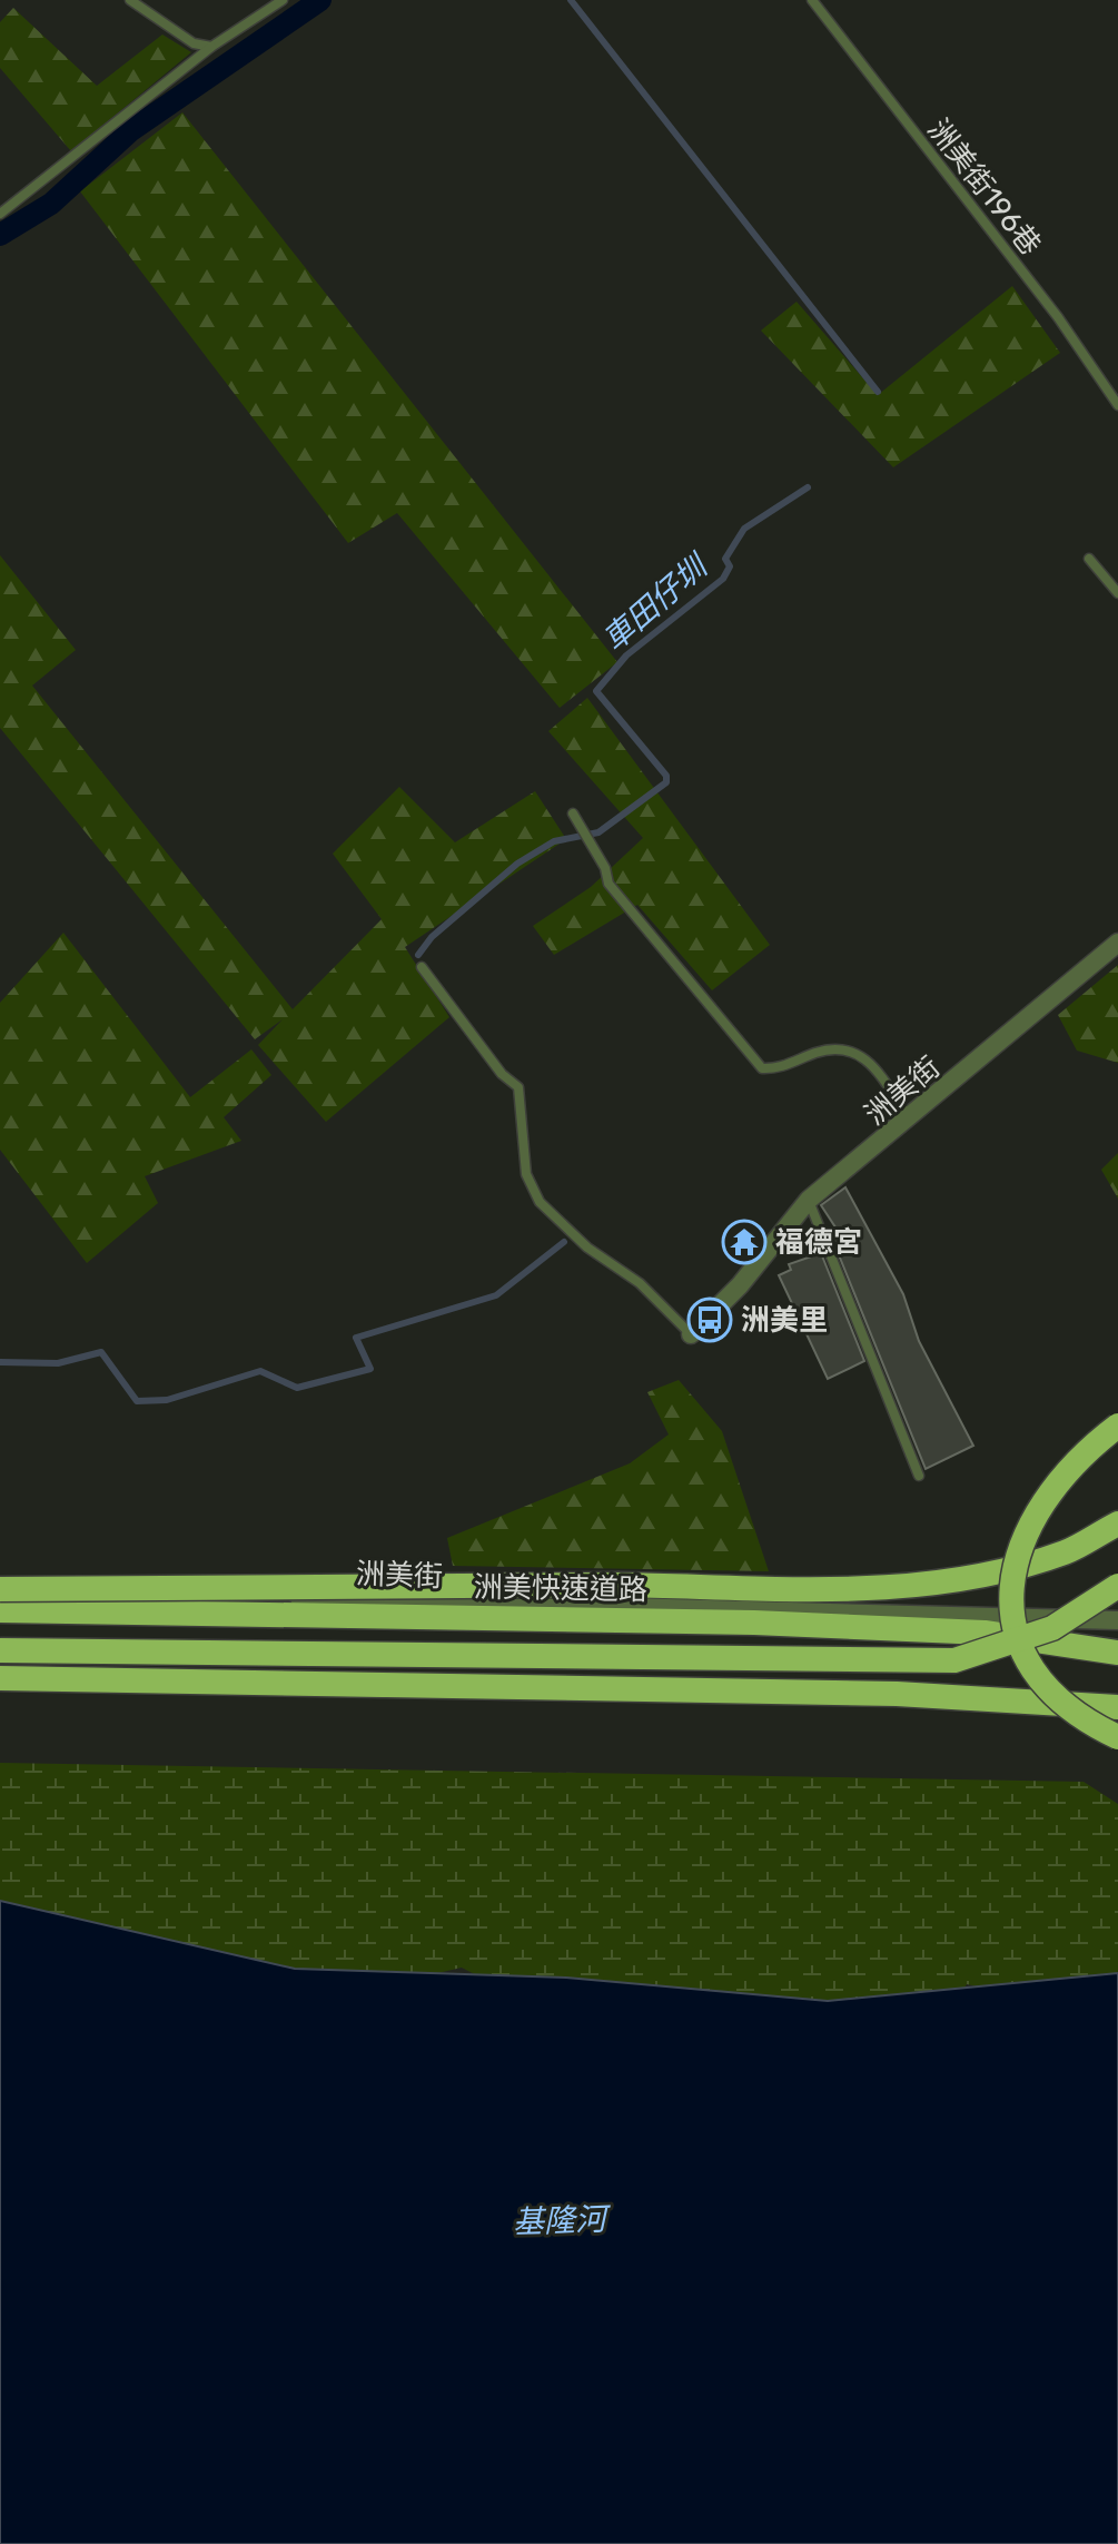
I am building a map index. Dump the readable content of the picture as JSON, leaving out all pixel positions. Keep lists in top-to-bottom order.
{
  "streets": {
    "highway": ["洲美快速道路"],
    "street": ["洲美街"],
    "lane": ["洲美街196巷"]
  },
  "water": ["車田仔圳", "基隆河"],
  "places": {
    "temple": ["福德宮"],
    "bus stop": ["洲美里"]
  }
}
